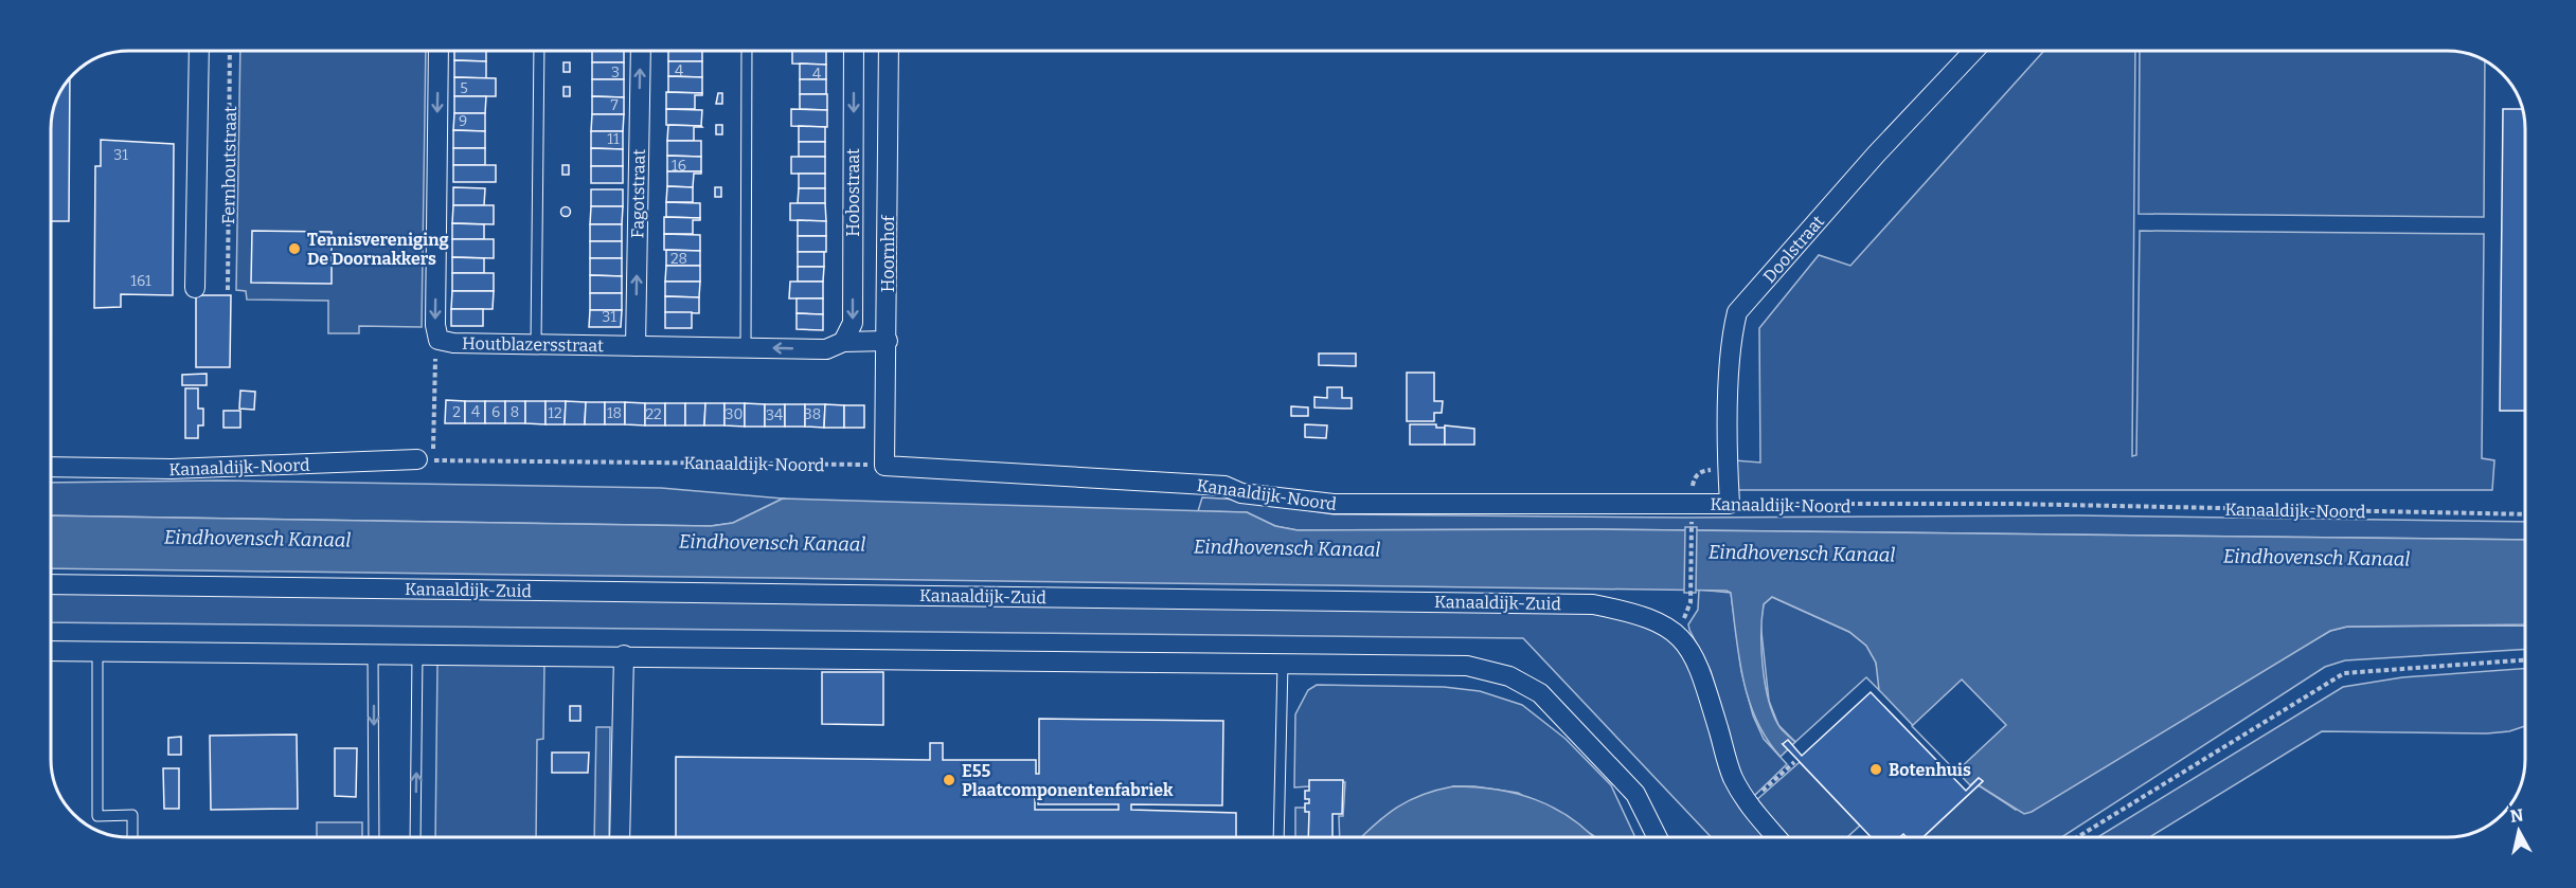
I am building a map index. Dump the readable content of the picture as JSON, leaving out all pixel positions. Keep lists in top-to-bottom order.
{
  "streets": {
    "street": [
      "Fernhoutstraat",
      "Hobostraat",
      "Fagotstraat",
      "Doolstraat",
      "Hoornhof",
      "Houtblazersstraat",
      "Kanaaldijk-Noord",
      "Kanaaldijk-Zuid"
    ]
  },
  "crossings": [
    ["Hobostraat", "Houtblazersstraat"],
    ["Fagotstraat", "Houtblazersstraat"],
    ["Doolstraat", "Kanaaldijk-Noord"],
    ["Hoornhof", "Houtblazersstraat"],
    ["Hoornhof", "Kanaaldijk-Noord"]
  ],
  "one_way": ["Hobostraat", "Fagotstraat"],
  "water": ["Eindhovensch Kanaal"],
  "places": ["Tennisvereniging De Doornakkers", "Botenhuis", "E55 Plaatcomponentenfabriek"],
  "house_numbers": [
    "4",
    "3",
    "4",
    "5",
    "7",
    "9",
    "11",
    "31",
    "16",
    "28",
    "161",
    "31",
    "2",
    "4",
    "6",
    "8",
    "12",
    "18",
    "22",
    "30",
    "38",
    "34"
  ],
  "north": "top"
}
